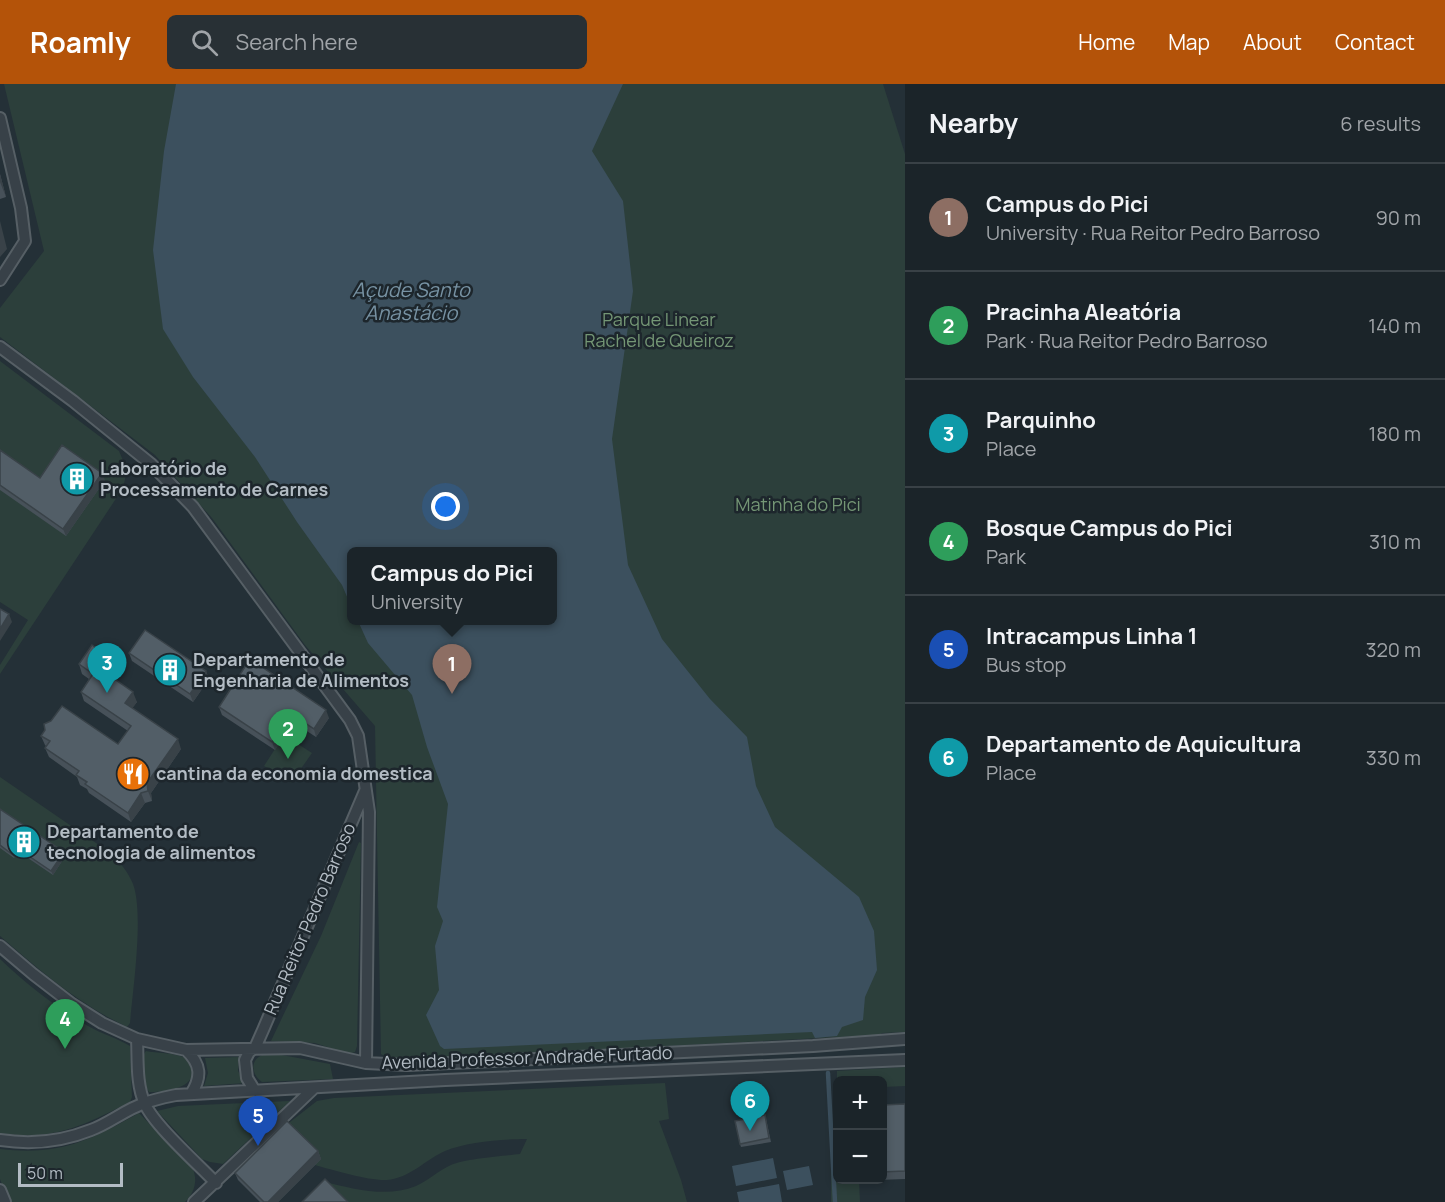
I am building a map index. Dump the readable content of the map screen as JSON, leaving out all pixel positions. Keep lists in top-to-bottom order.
{
  "streets": {
    "street": ["Rua Reitor Pedro Barroso", "Avenida Professor Andrade Furtado"]
  },
  "crossings": [
    ["Rua Reitor Pedro Barroso", "Avenida Professor Andrade Furtado"]
  ],
  "water": ["Açude Santo Anastácio"],
  "parks": ["Parque Linear Rachel de Queiroz", "Matinha do Pici"],
  "places": {
    "building": ["Laboratório de Processamento de Carnes", "Departamento de Engenharia de Alimentos", "Departamento de tecnologia de alimentos"],
    "restaurant": ["cantina da economia domestica"]
  },
  "scale_bar": "50 m",
  "page": {
    "header": "Roamly",
    "search": "Search here",
    "nav": [
      "Home",
      "Map",
      "About",
      "Contact"
    ],
    "heading": ["Nearby", "6 results"],
    "list": [
      {
        "mark": "1",
        "name": "Campus do Pici",
        "note": "University · Rua Reitor Pedro Barroso",
        "value": "90 m"
      },
      {
        "mark": "2",
        "name": "Pracinha Aleatória",
        "note": "Park · Rua Reitor Pedro Barroso",
        "value": "140 m"
      },
      {
        "mark": "3",
        "name": "Parquinho",
        "note": "Place",
        "value": "180 m"
      },
      {
        "mark": "4",
        "name": "Bosque Campus do Pici",
        "note": "Park",
        "value": "310 m"
      },
      {
        "mark": "5",
        "name": "Intracampus Linha 1",
        "note": "Bus stop",
        "value": "320 m"
      },
      {
        "mark": "6",
        "name": "Departamento de Aquicultura",
        "note": "Place",
        "value": "330 m"
      }
    ],
    "popup": ["Campus do Pici", "University"],
    "pins": [
      "3",
      "1",
      "2",
      "4",
      "6",
      "5"
    ],
    "map_buttons": ["+", "−"],
    "scale": "50 m"
  }
}
